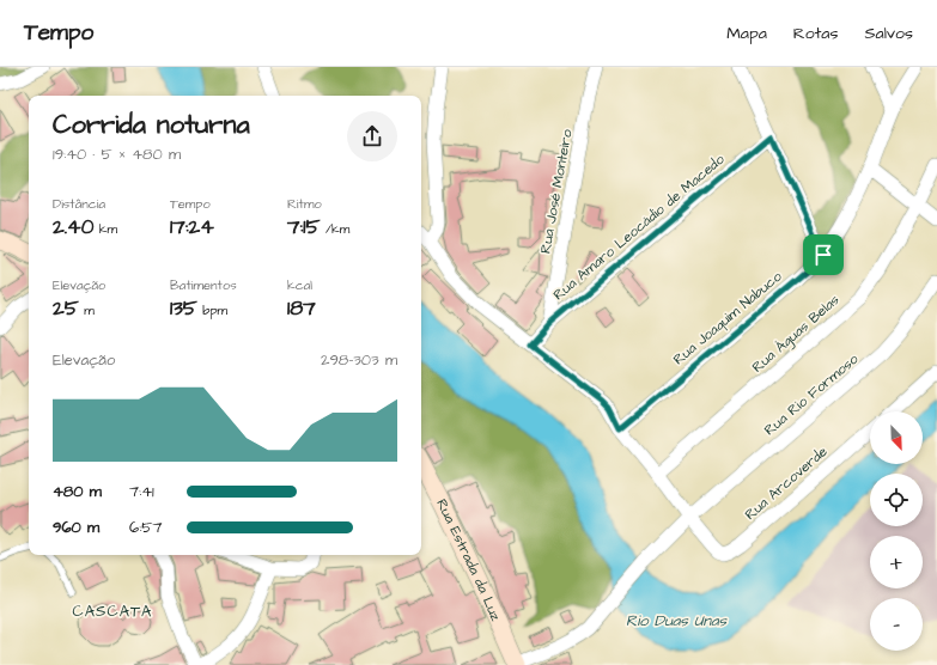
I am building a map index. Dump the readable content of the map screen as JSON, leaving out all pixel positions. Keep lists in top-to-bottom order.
{
  "streets": {
    "main road": ["Rua Estrada da Luz"],
    "street": [
      "Rua José Monteiro",
      "Rua Amaro Leocádio de Macedo",
      "Rua Joaquim Nabuco",
      "Rua Águas Belas",
      "Rua Rio Formoso",
      "Rua Arcoverde"
    ]
  },
  "crossings": [
    ["Rua José Monteiro", "Rua Amaro Leocádio de Macedo"],
    ["Rua Rio Formoso", "Rua Arcoverde"],
    ["Rua Rio Formoso", "Rua Estrada da Luz"]
  ],
  "districts": ["CASCATA"],
  "water": ["Rio Duas Unas"],
  "north": "bottom right",
  "page": {
    "header": "Tempo",
    "nav": ["Mapa", "Rotas", "Salvos"],
    "heading": ["Corrida noturna", "19:40 · 5 × 480 m"],
    "stats": [
      ["Distância", "2.40 km"],
      ["Tempo", "17:24"],
      ["Ritmo", "7:15 /km"],
      ["Elevação", "25 m"],
      ["Batimentos", "135 bpm"],
      ["kcal", "187"]
    ],
    "chart": ["Elevação", "298–303 m"],
    "map_buttons": ["+", "−"],
    "list": [
      {
        "name": "480 m",
        "note": "7:41"
      },
      {
        "name": "960 m",
        "note": "6:57"
      }
    ]
  }
}
